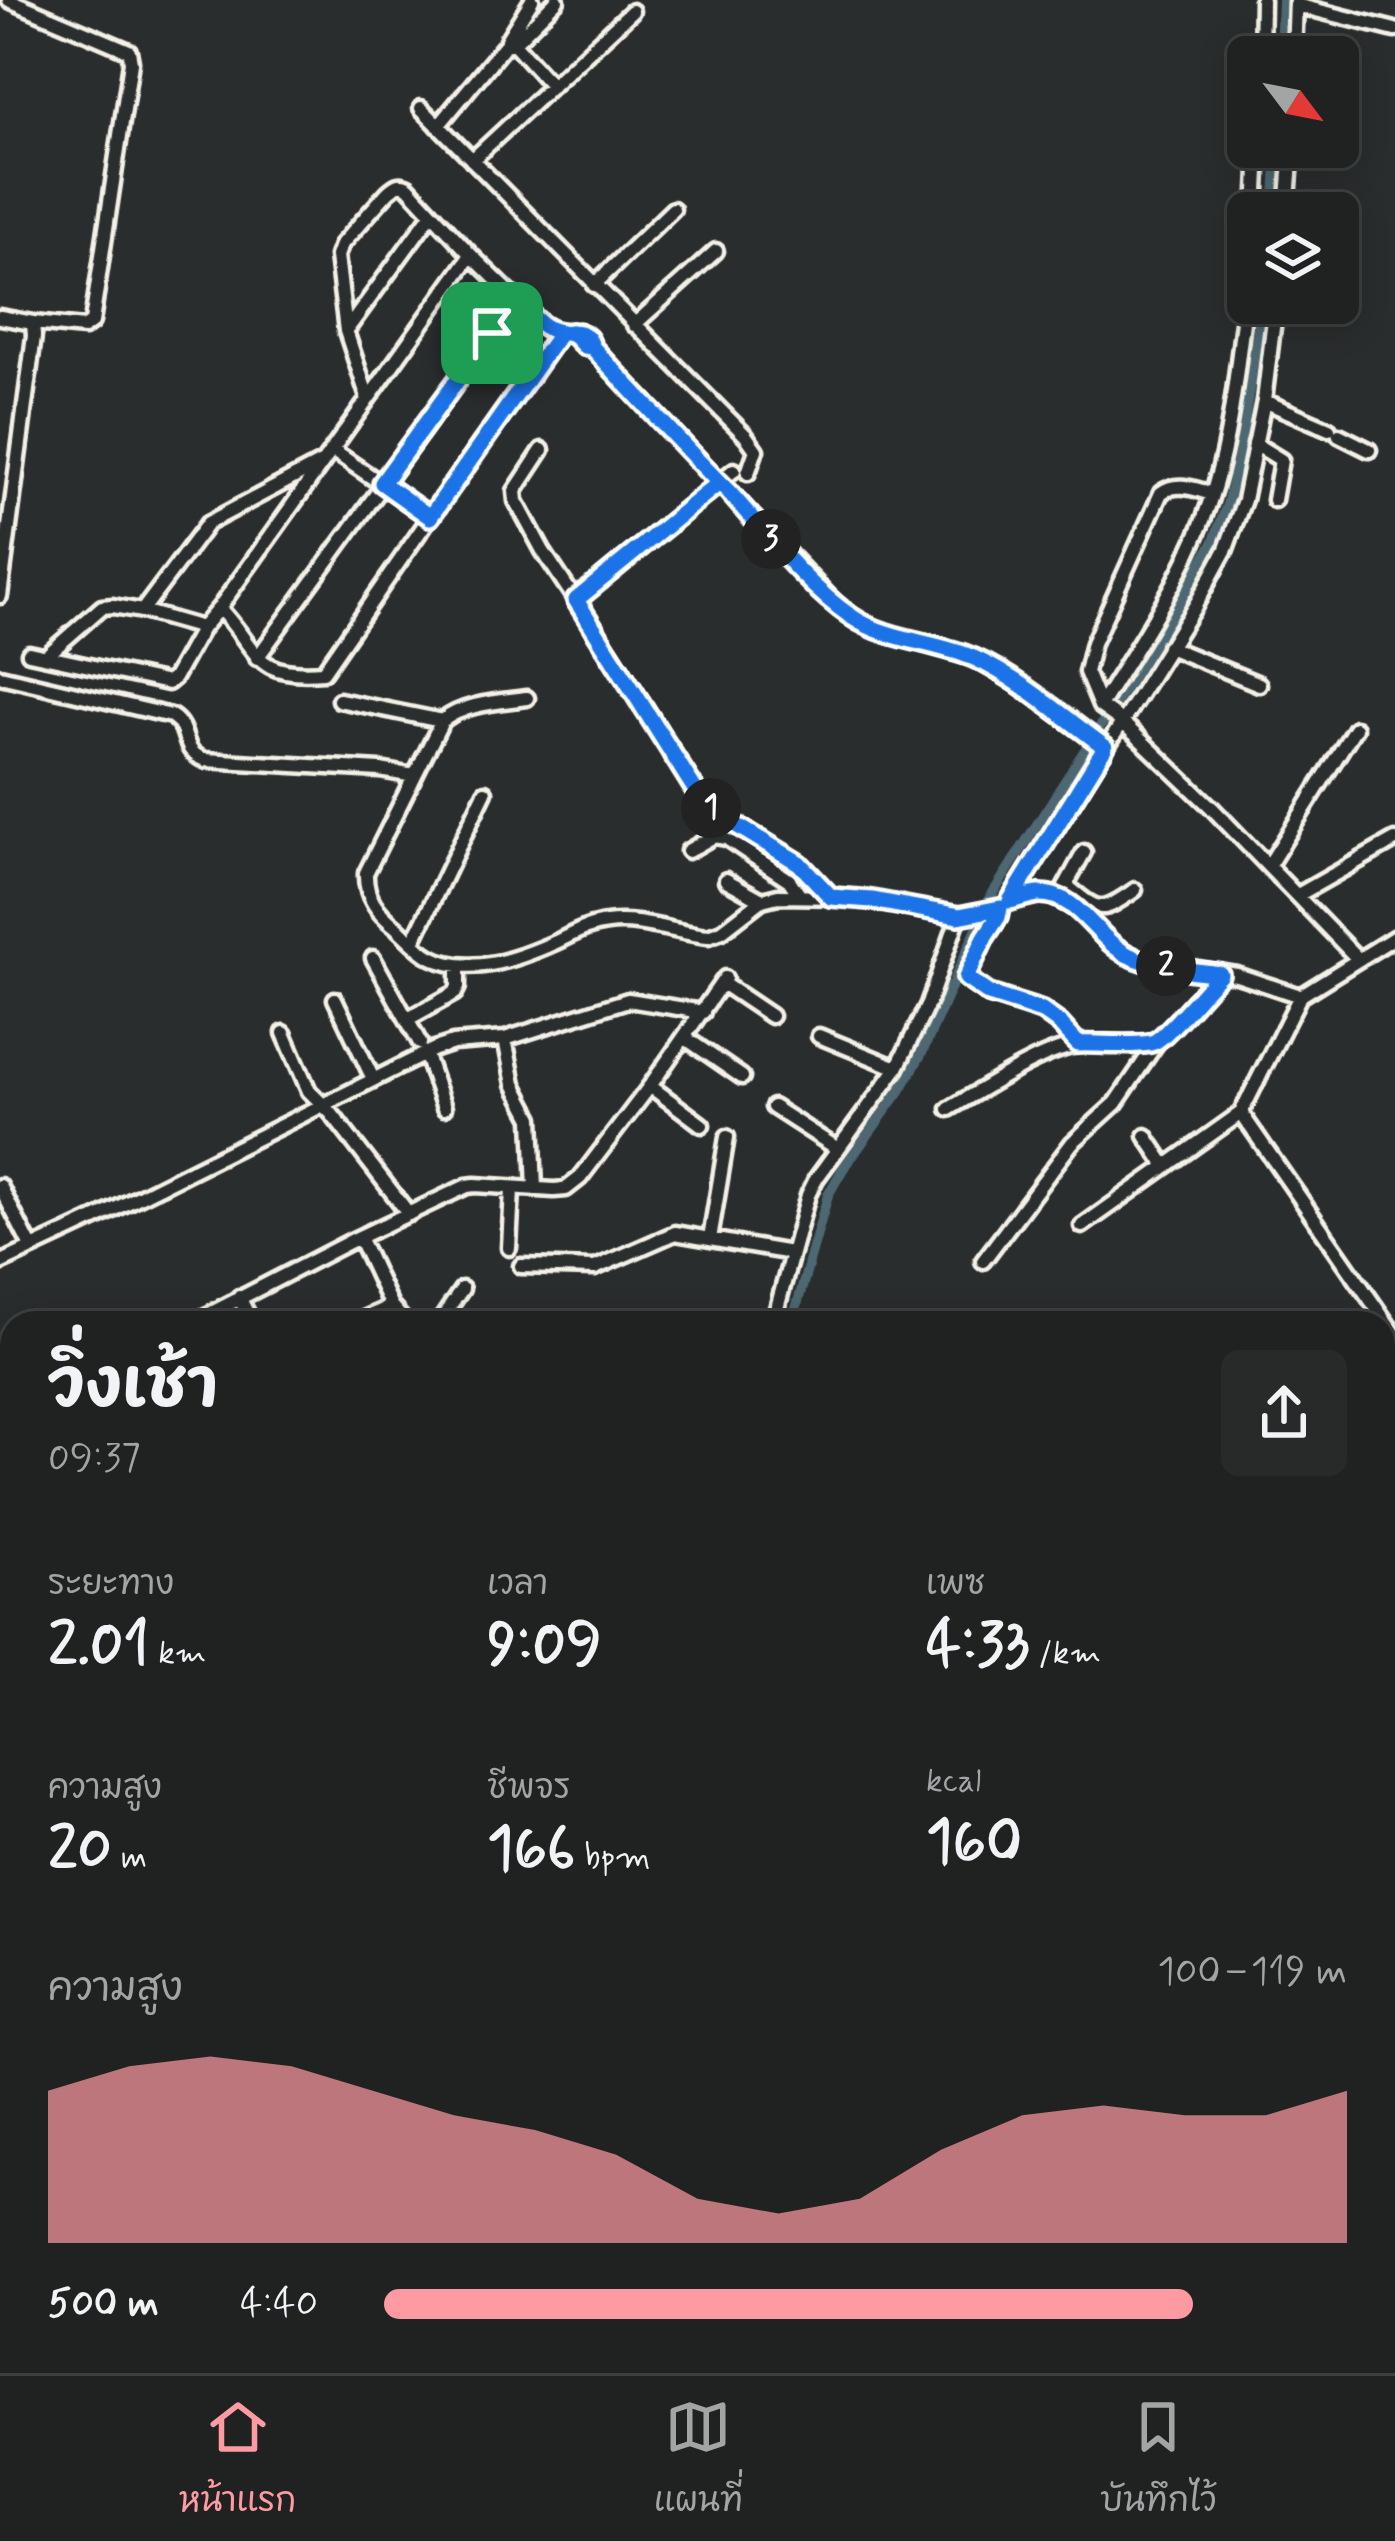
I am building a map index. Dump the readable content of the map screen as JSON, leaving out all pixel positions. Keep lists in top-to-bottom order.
{
  "north": "bottom right",
  "page": {
    "pins": ["3", "1", "2"],
    "heading": ["วิ่งเช้า", "09:37"],
    "stats": [
      ["ระยะทาง", "2.01 km"],
      ["เวลา", "9:09"],
      ["เพซ", "4:33 /km"],
      ["ความสูง", "20 m"],
      ["ชีพจร", "166 bpm"],
      ["kcal", "160"]
    ],
    "chart": ["ความสูง", "100–119 m"],
    "list": [
      {
        "name": "500 m",
        "note": "4:40"
      }
    ],
    "tabs": ["หน้าแรก", "แผนที่", "บันทึกไว้"]
  }
}
